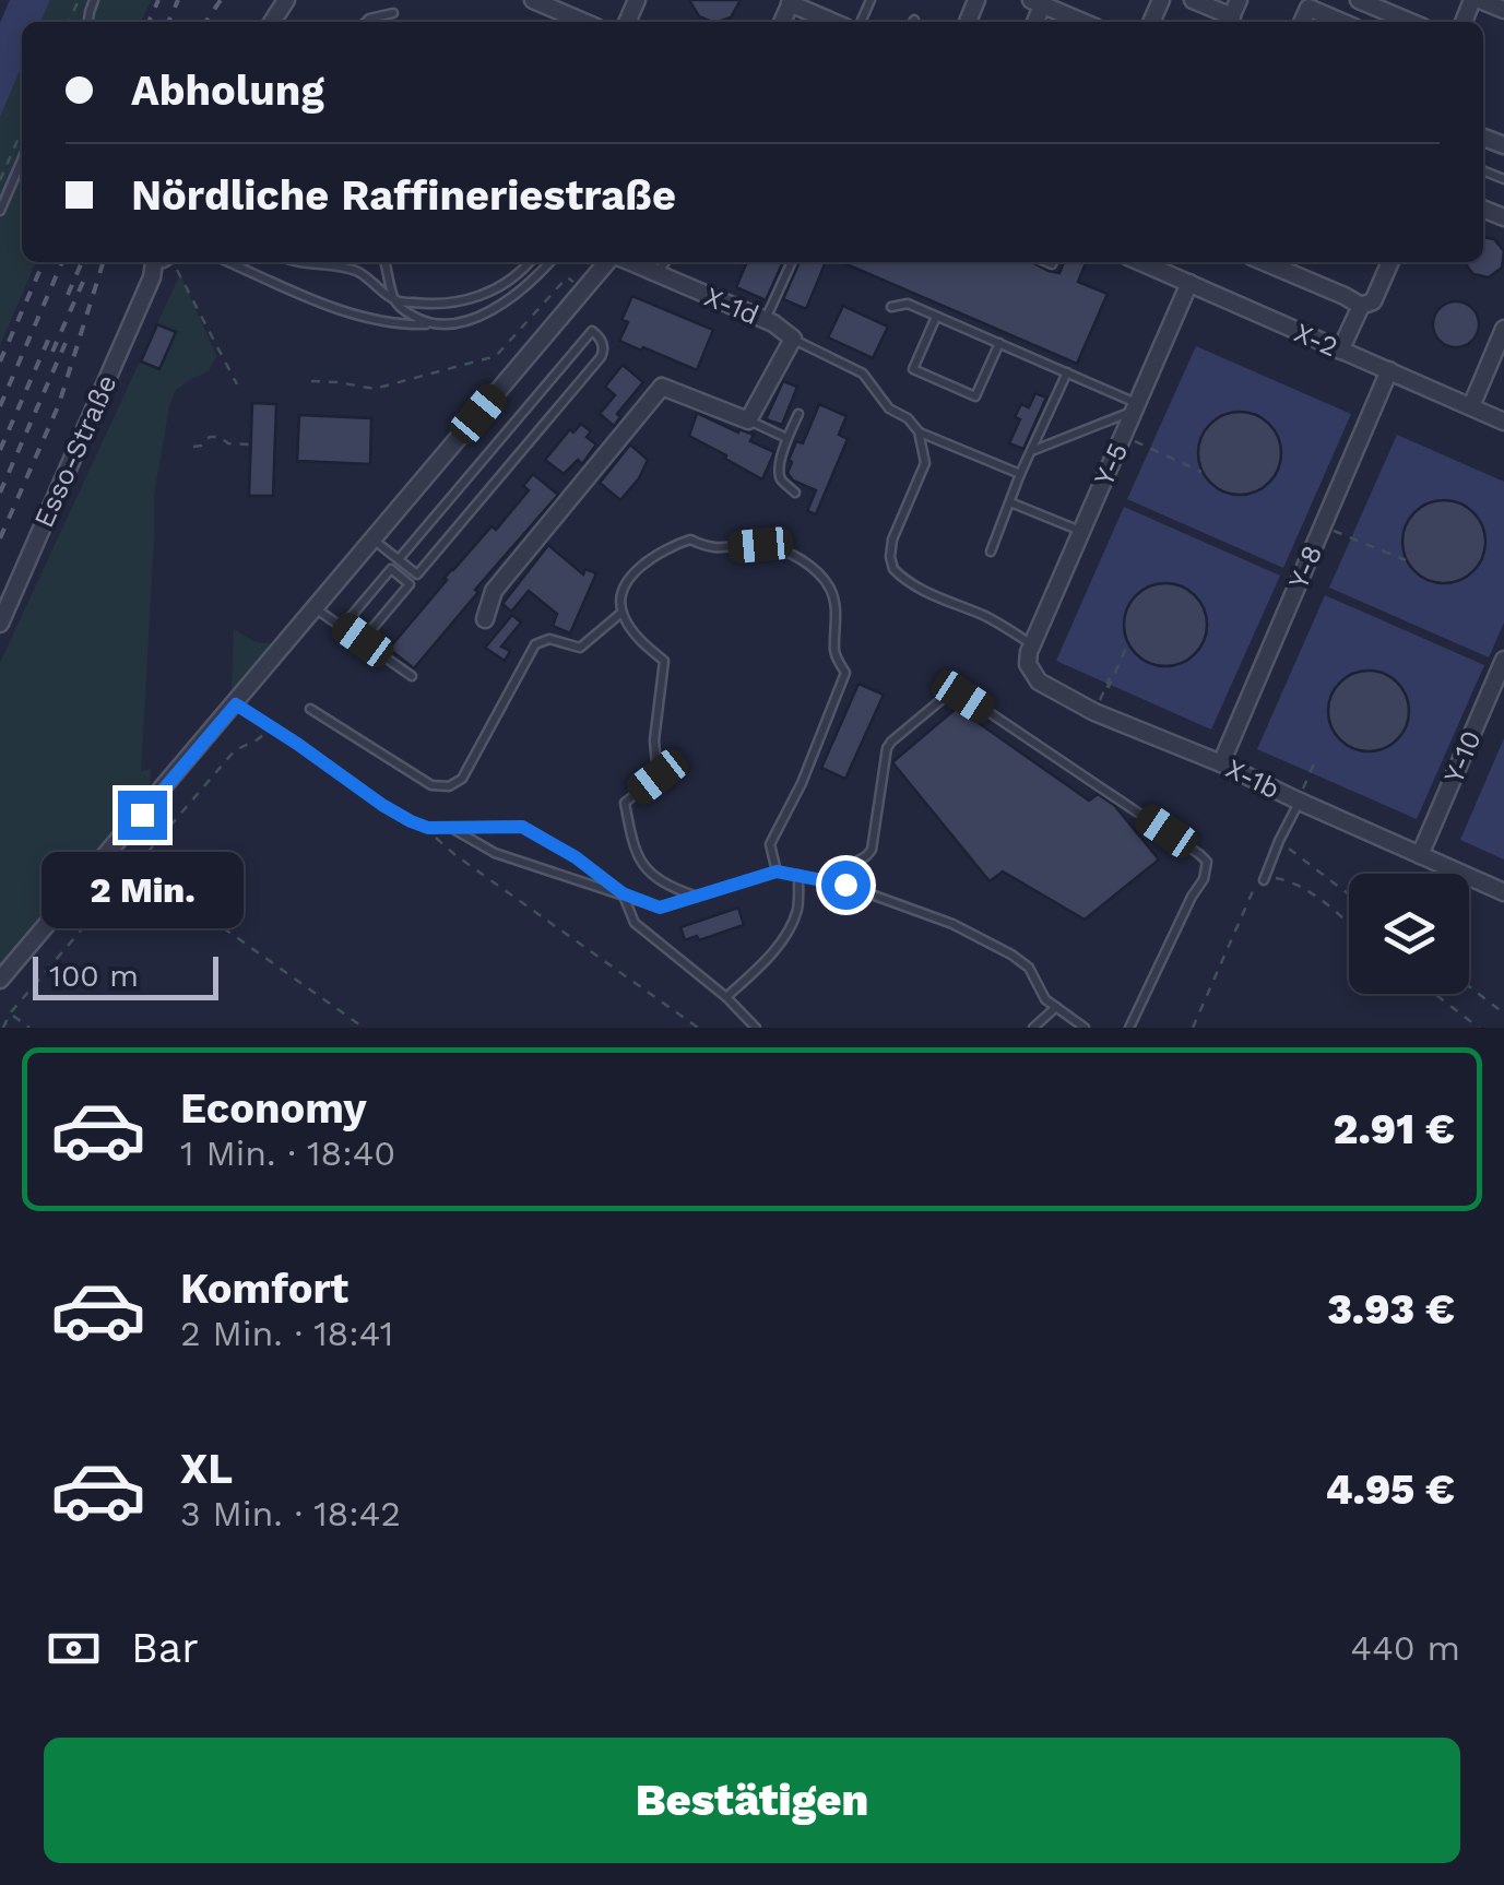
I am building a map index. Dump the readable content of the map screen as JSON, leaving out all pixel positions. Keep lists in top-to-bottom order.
{
  "streets": {
    "street": [
      "X-1d",
      "X-2",
      "Esso-Straße",
      "Y-5",
      "Y-8",
      "Y-10",
      "X-1b"
    ]
  },
  "crossings": [
    ["X-2", "Y-5"],
    ["X-2", "Y-8"],
    ["Y-5", "X-1b"],
    ["Y-8", "X-1b"],
    ["Y-10", "X-1b"]
  ],
  "scale_bar": "100 m",
  "page": {
    "banner": ["Abholung", "Nördliche Raffineriestraße"],
    "bubble": "2 Min.",
    "scale": "100 m",
    "list": [
      {
        "name": "Economy",
        "note": "1 Min. · 18:40",
        "value": "2.91 €"
      },
      {
        "name": "Komfort",
        "note": "2 Min. · 18:41",
        "value": "3.93 €"
      },
      {
        "name": "XL",
        "note": "3 Min. · 18:42",
        "value": "4.95 €"
      }
    ],
    "pay": ["Bar", "440 m"],
    "buttons": "Bestätigen"
  }
}
